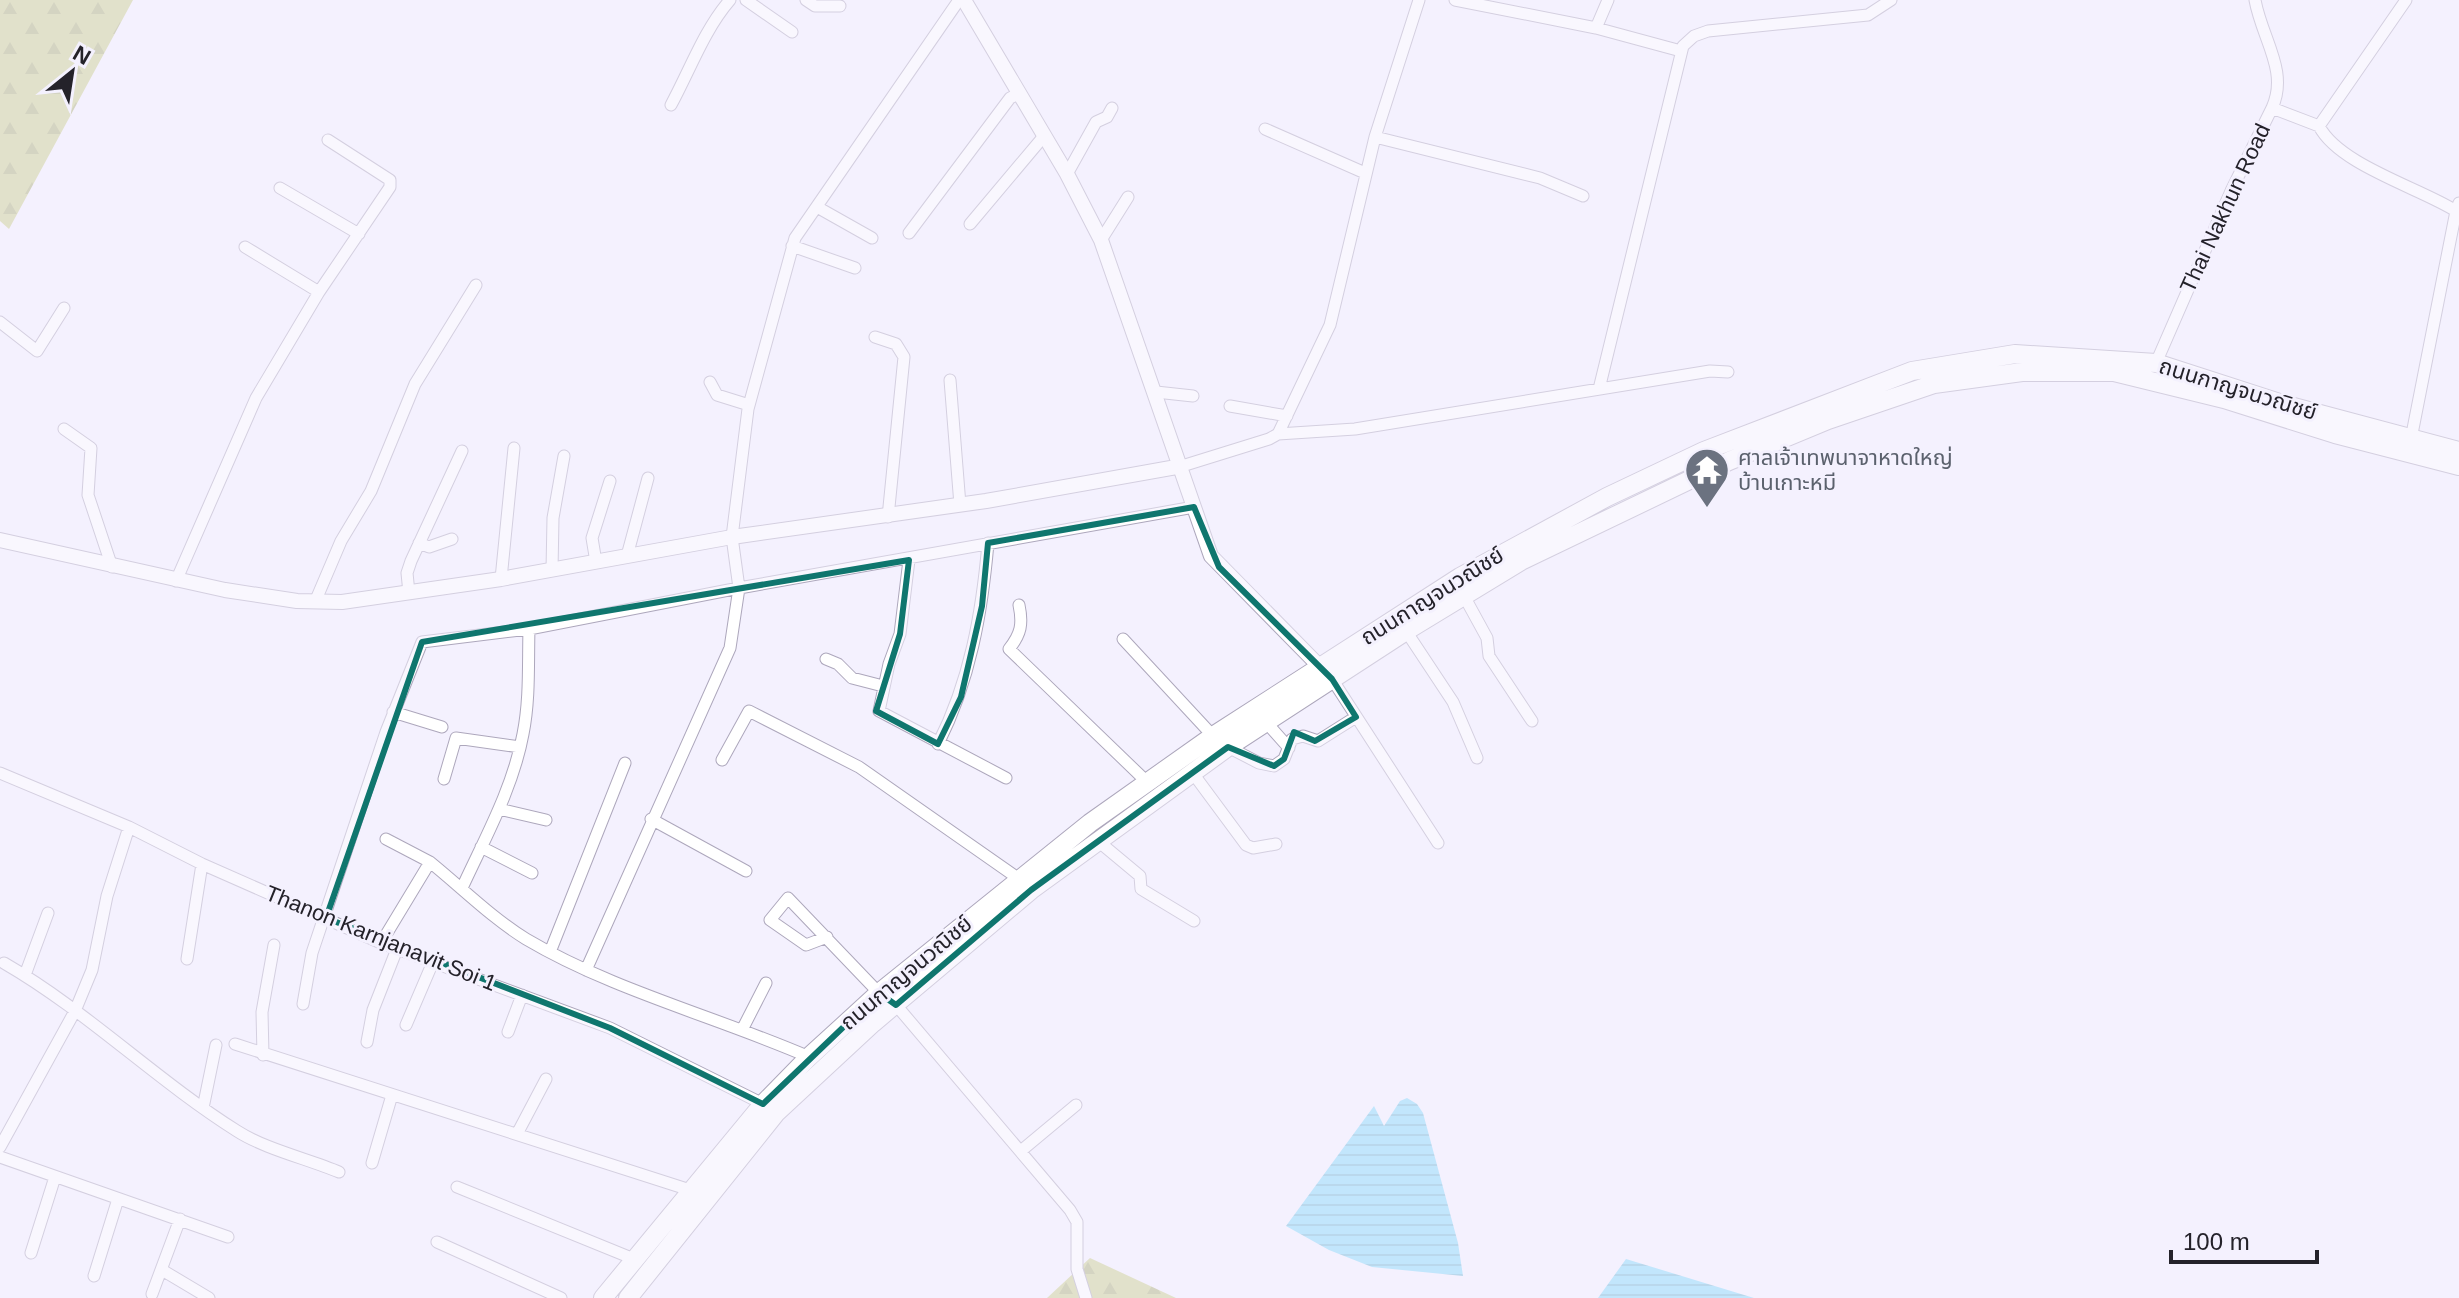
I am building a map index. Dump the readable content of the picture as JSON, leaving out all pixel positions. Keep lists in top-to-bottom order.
{
  "streets": {
    "main road": ["ถนนกาญจนวณิชย์"],
    "street": ["Thai Nakhun Road", "Thanon Karnjanavit Soi 1"]
  },
  "crossings": [
    ["Thai Nakhun Road", "ถนนกาญจนวณิชย์"],
    ["ถนนกาญจนวณิชย์", "Thanon Karnjanavit Soi 1"]
  ],
  "places": {
    "temple": ["ศาลเจ้าเทพนาจาหาดใหญ่ บ้านเกาะหมี"]
  },
  "scale_bar": "100 m",
  "north": "top right"
}
